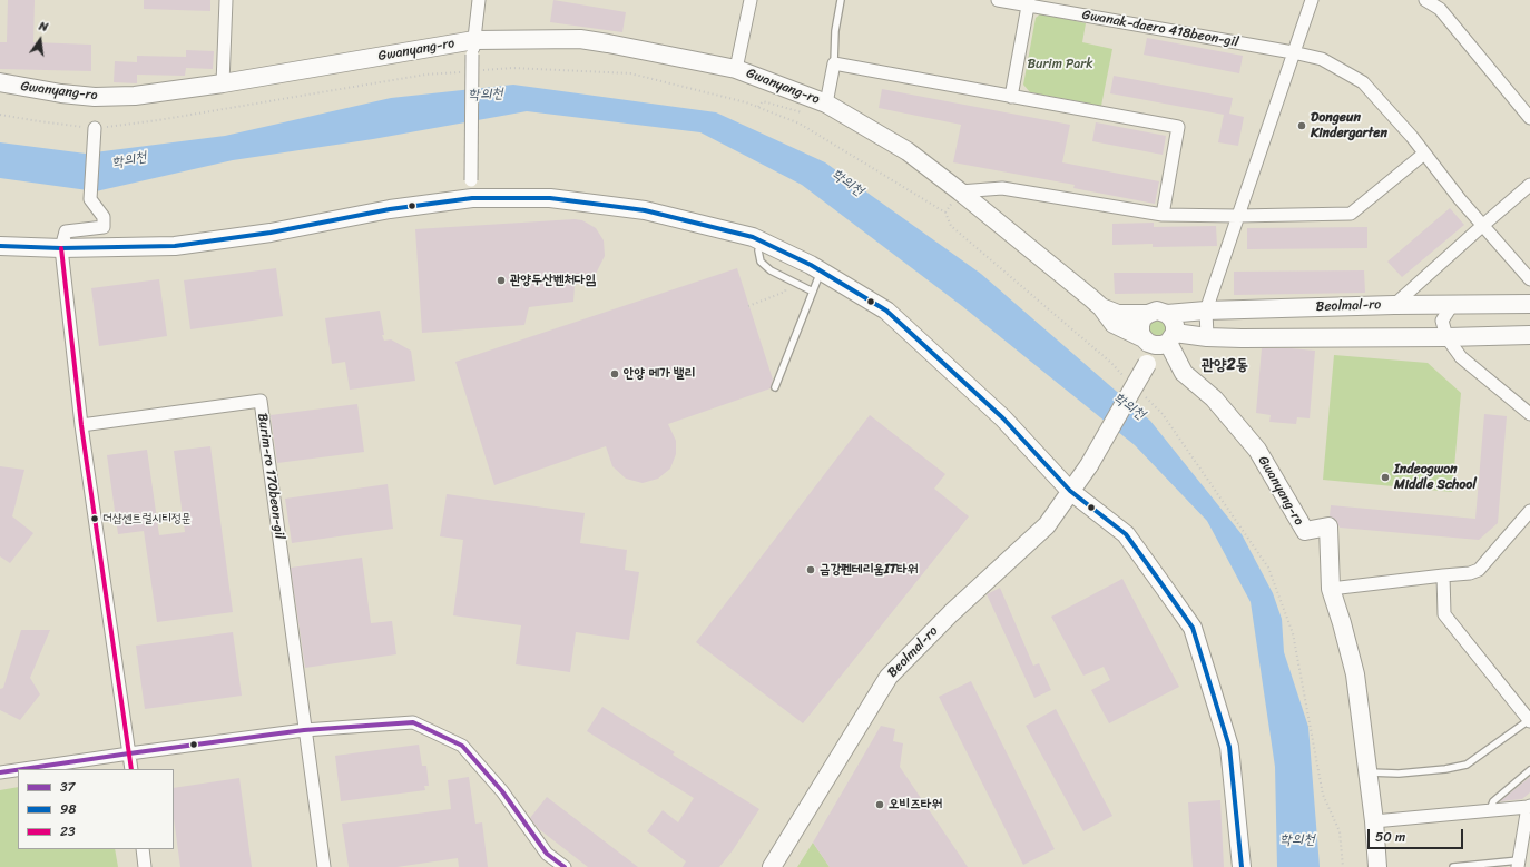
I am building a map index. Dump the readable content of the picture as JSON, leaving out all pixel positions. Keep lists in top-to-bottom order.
{
  "streets": {
    "street": [
      "Gwanak-daero 418beon-gil",
      "Gwanyang-ro",
      "Beolmal-ro",
      "Burim-ro 170beon-gil"
    ]
  },
  "crossings": [
    ["Gwanyang-ro", "Beolmal-ro"]
  ],
  "districts": ["관양2동"],
  "water": ["학의천"],
  "parks": ["Burim Park"],
  "places": [
    "Dongeun Kindergarten",
    "관양두산벤처다임",
    "안양 메가 밸리",
    "Indeogwon Middle School",
    "더샵센트럴시티정문",
    "금강펜테리움IT타워",
    "오비즈타워"
  ],
  "lines": ["transit line 98", "transit line 23", "transit line 37"],
  "legend": ["37", "98", "23"],
  "scale_bar": "50 m",
  "north": "top"
}
